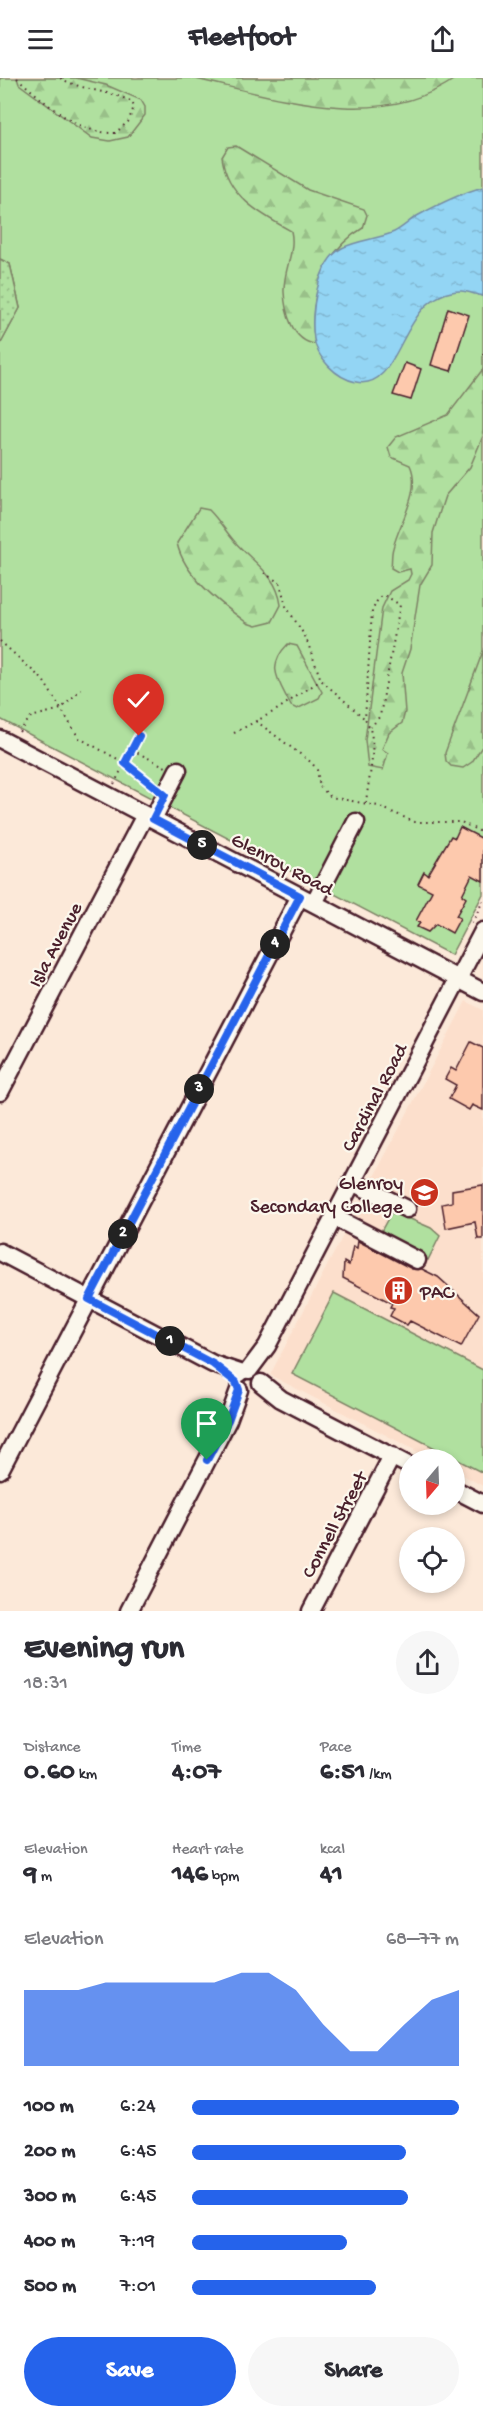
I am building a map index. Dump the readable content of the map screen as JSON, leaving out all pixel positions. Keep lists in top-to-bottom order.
{
  "streets": {
    "street": [
      "Glenroy Road",
      "Isla Avenue",
      "Cardinal Road",
      "Connell Street"
    ]
  },
  "crossings": [
    ["Glenroy Road", "Isla Avenue"],
    ["Glenroy Road", "Cardinal Road"]
  ],
  "places": {
    "school or university": ["Glenroy Secondary College"],
    "building": ["PAC"]
  },
  "north": "bottom",
  "page": {
    "header": "Fleetfoot",
    "pins": [
      "5",
      "4",
      "3",
      "2",
      "1"
    ],
    "heading": ["Evening run", "18:31"],
    "stats": [
      ["Distance", "0.60 km"],
      ["Time", "4:07"],
      ["Pace", "6:51 /km"],
      ["Elevation", "9 m"],
      ["Heart rate", "146 bpm"],
      ["kcal", "41"]
    ],
    "chart": ["Elevation", "68–77 m"],
    "list": [
      {
        "name": "100 m",
        "note": "6:24"
      },
      {
        "name": "200 m",
        "note": "6:45"
      },
      {
        "name": "300 m",
        "note": "6:45"
      },
      {
        "name": "400 m",
        "note": "7:19"
      },
      {
        "name": "500 m",
        "note": "7:01"
      }
    ],
    "buttons": ["Save", "Share"]
  }
}
